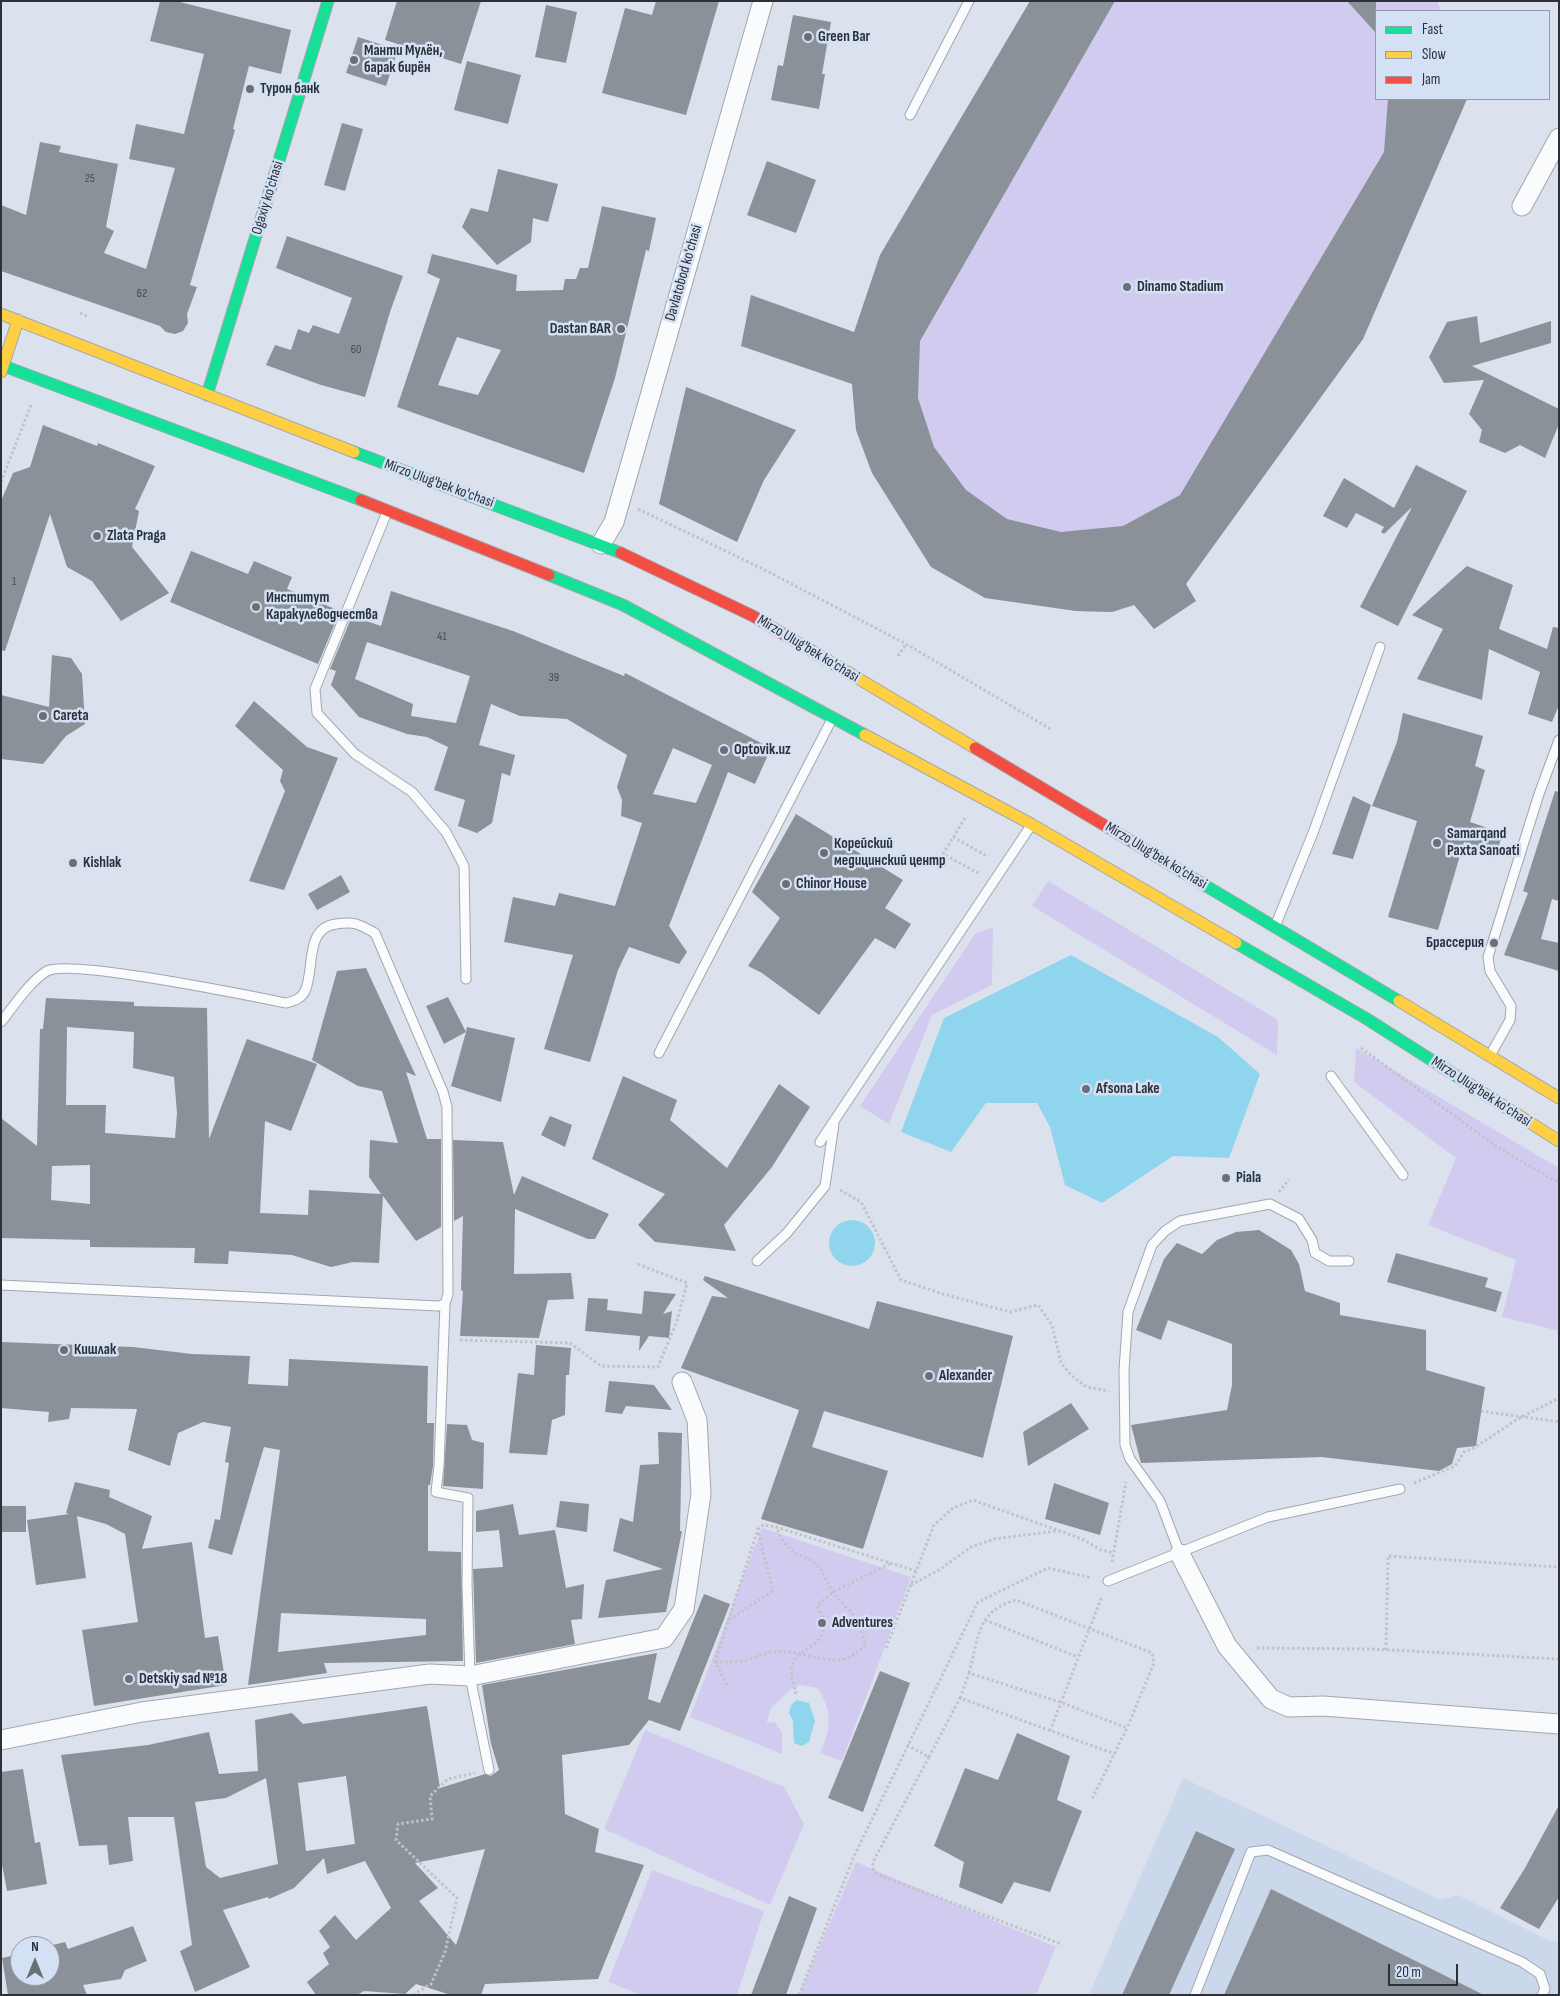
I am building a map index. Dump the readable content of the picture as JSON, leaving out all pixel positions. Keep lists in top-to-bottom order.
{
  "streets": {
    "main road": ["Ogaxiy ko'chasi", "Mirzo Ulug'bek ko'chasi"],
    "street": ["Davlatobod ko'chasi"]
  },
  "crossings": [
    ["Ogaxiy ko'chasi", "Mirzo Ulug'bek ko'chasi"],
    ["Davlatobod ko'chasi", "Mirzo Ulug'bek ko'chasi"]
  ],
  "places": [
    "Green Bar",
    "Манти Мулён, барак бирён",
    "Турон банк",
    "Dinamo Stadium",
    "Dastan BAR",
    "Zlata Praga",
    "Институт Каракулеводчества",
    "Careta",
    "Optovik.uz",
    "Samarqand Paxta Sanoati",
    "Корейский медицинский центр",
    "Kishlak",
    "Chinor House",
    "Брассерия",
    "Afsona Lake",
    "Piala",
    "Кишлак",
    "Alexander",
    "Adventures",
    "Detskiy sad №18"
  ],
  "house_numbers": [
    "25",
    "62",
    "60",
    "1",
    "41",
    "39"
  ],
  "legend": ["Fast", "Slow", "Jam"],
  "scale_bar": "20 m",
  "north": "top"
}
